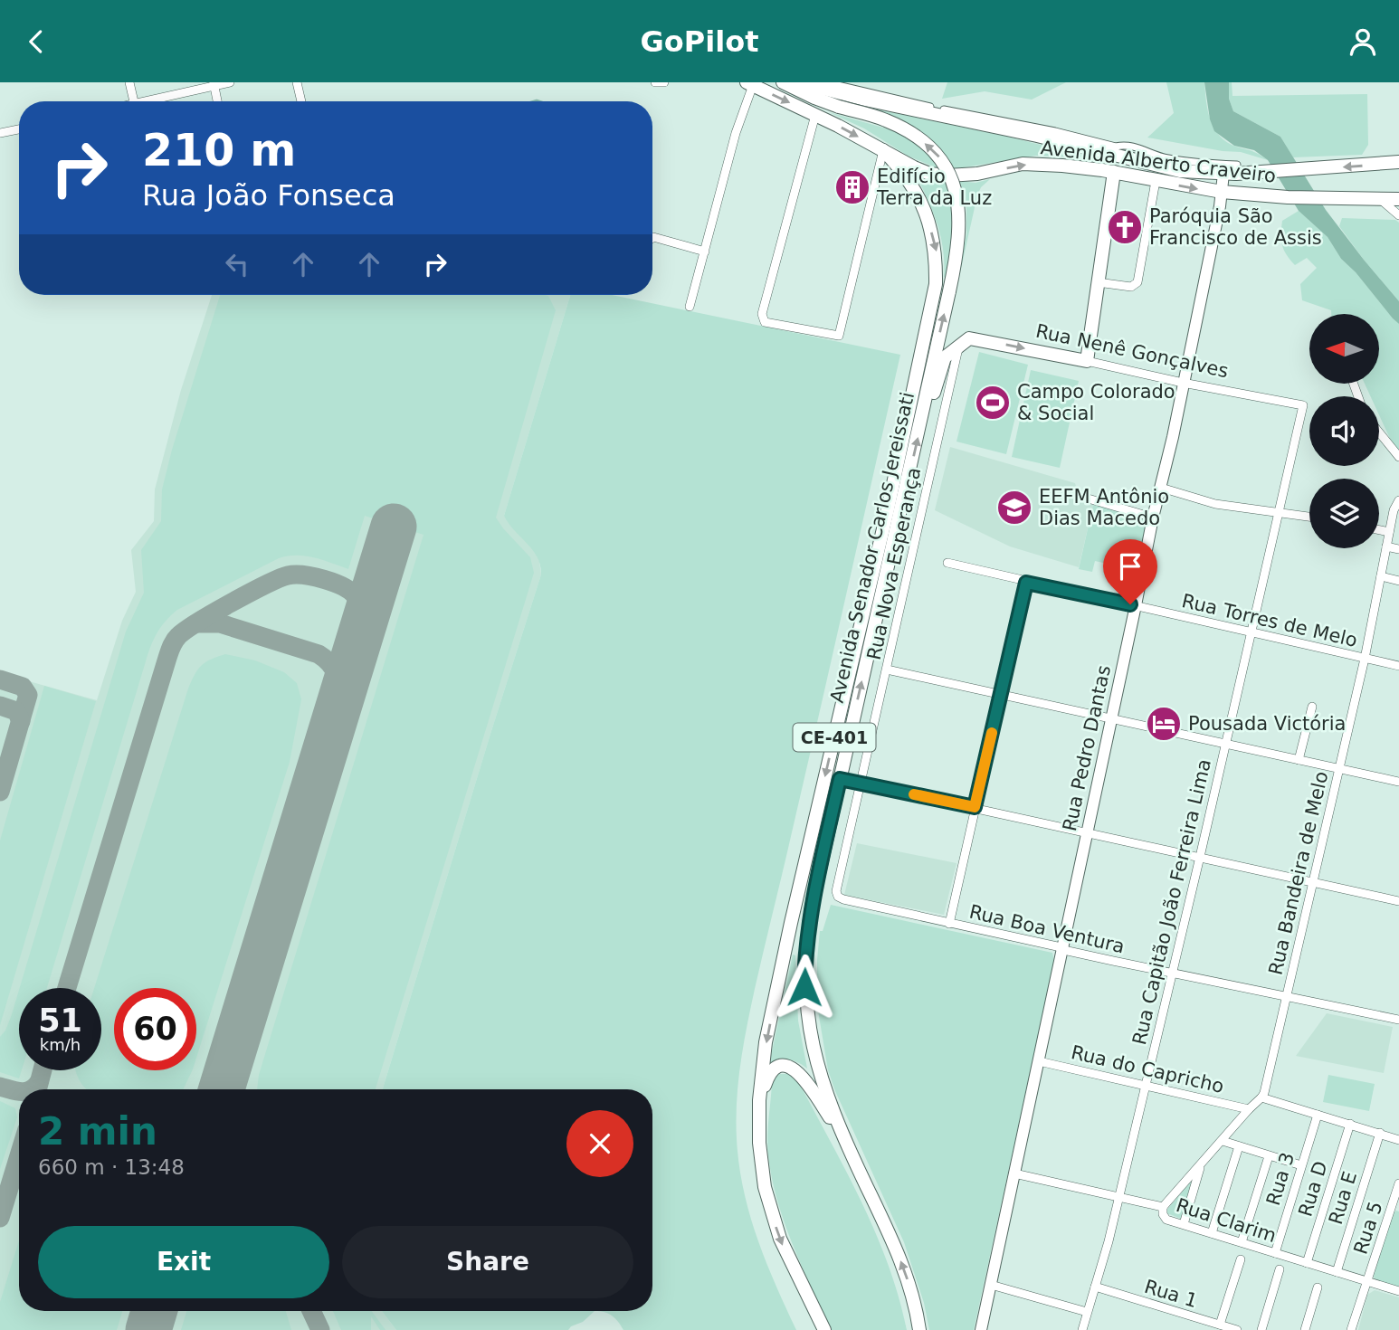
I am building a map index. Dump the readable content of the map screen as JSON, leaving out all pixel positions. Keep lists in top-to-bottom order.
{
  "streets": {
    "main road": [
      "Avenida Alberto Craveiro",
      "Rua Nenê Gonçalves",
      "Avenida Senador Carlos Jereissati",
      "CE-401",
      "Rua Pedro Dantas"
    ],
    "street": [
      "Rua Nova Esperança",
      "Rua Torres de Melo",
      "Rua Bandeira de Melo",
      "Rua Capitão João Ferreira Lima",
      "Rua Boa Ventura",
      "Rua do Capricho",
      "Rua 3",
      "Rua D",
      "Rua E",
      "Rua Clarim",
      "Rua 5",
      "Rua 1"
    ]
  },
  "crossings": [
    ["Avenida Alberto Craveiro", "Avenida Senador Carlos Jereissati"],
    ["Avenida Alberto Craveiro", "Rua Pedro Dantas"],
    ["Rua Nenê Gonçalves", "Rua Nova Esperança"],
    ["Rua Nenê Gonçalves", "Rua Pedro Dantas"],
    ["Rua Nenê Gonçalves", "Rua Capitão João Ferreira Lima"],
    ["Rua Nova Esperança", "Rua Boa Ventura"],
    ["Rua Torres de Melo", "Rua Pedro Dantas"],
    ["Rua Torres de Melo", "Rua Bandeira de Melo"],
    ["Rua Torres de Melo", "Rua Capitão João Ferreira Lima"],
    ["Rua Pedro Dantas", "Rua Boa Ventura"],
    ["Rua Pedro Dantas", "Rua do Capricho"],
    ["Rua Pedro Dantas", "Rua Clarim"],
    ["Rua Bandeira de Melo", "Rua Boa Ventura"],
    ["Rua Capitão João Ferreira Lima", "Rua Boa Ventura"],
    ["Rua Capitão João Ferreira Lima", "Rua do Capricho"],
    ["Rua Capitão João Ferreira Lima", "Rua Clarim"],
    ["Rua Capitão João Ferreira Lima", "Rua 1"],
    ["Rua 3", "Rua Clarim"],
    ["Rua D", "Rua Clarim"],
    ["Rua E", "Rua Clarim"],
    ["Rua Clarim", "Rua 5"]
  ],
  "one_way": ["Rua Nenê Gonçalves"],
  "places": {
    "building": ["Edifício Terra da Luz"],
    "church": ["Paróquia São Francisco de Assis"],
    "sports": ["Campo Colorado & Social"],
    "school or university": ["EEFM Antônio Dias Macedo"],
    "hotel": ["Pousada Victória"]
  },
  "north": "left",
  "page": {
    "header": "GoPilot",
    "turn": ["210 m", "Rua João Fonseca"],
    "speed": "51 km/h",
    "limit": "60",
    "heading": ["2 min", "660 m · 13:48"],
    "buttons": ["Exit", "Share"]
  }
}
